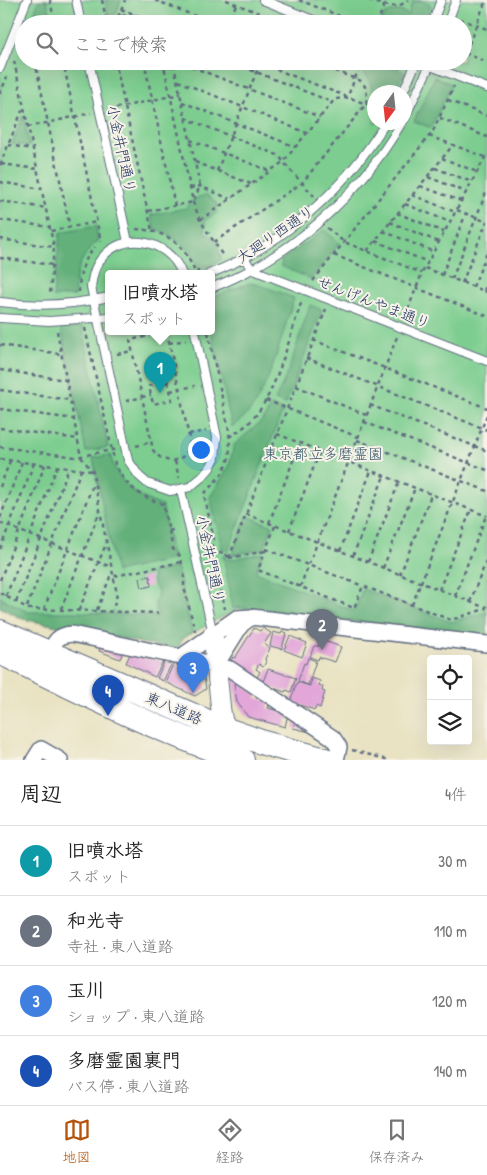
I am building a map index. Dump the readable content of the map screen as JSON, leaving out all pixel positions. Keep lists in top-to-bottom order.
{
  "streets": {
    "main road": ["東八道路"],
    "lane": ["小金井門通り", "大廻り西通り", "せんげんやま通り"]
  },
  "crossings": [
    ["大廻り西通り", "せんげんやま通り"]
  ],
  "parks": ["東京都立多磨霊園"],
  "north": "bottom",
  "page": {
    "search": "ここで検索",
    "popup": ["旧噴水塔", "スポット"],
    "pins": [
      "1",
      "2",
      "3",
      "4"
    ],
    "heading": ["周辺", "4件"],
    "list": [
      {
        "mark": "1",
        "name": "旧噴水塔",
        "note": "スポット",
        "value": "30 m"
      },
      {
        "mark": "2",
        "name": "和光寺",
        "note": "寺社 · 東八道路",
        "value": "110 m"
      },
      {
        "mark": "3",
        "name": "玉川",
        "note": "ショップ · 東八道路",
        "value": "120 m"
      },
      {
        "mark": "4",
        "name": "多磨霊園裏門",
        "note": "バス停 · 東八道路",
        "value": "140 m"
      }
    ],
    "nav": ["地図", "経路", "保存済み"]
  }
}
